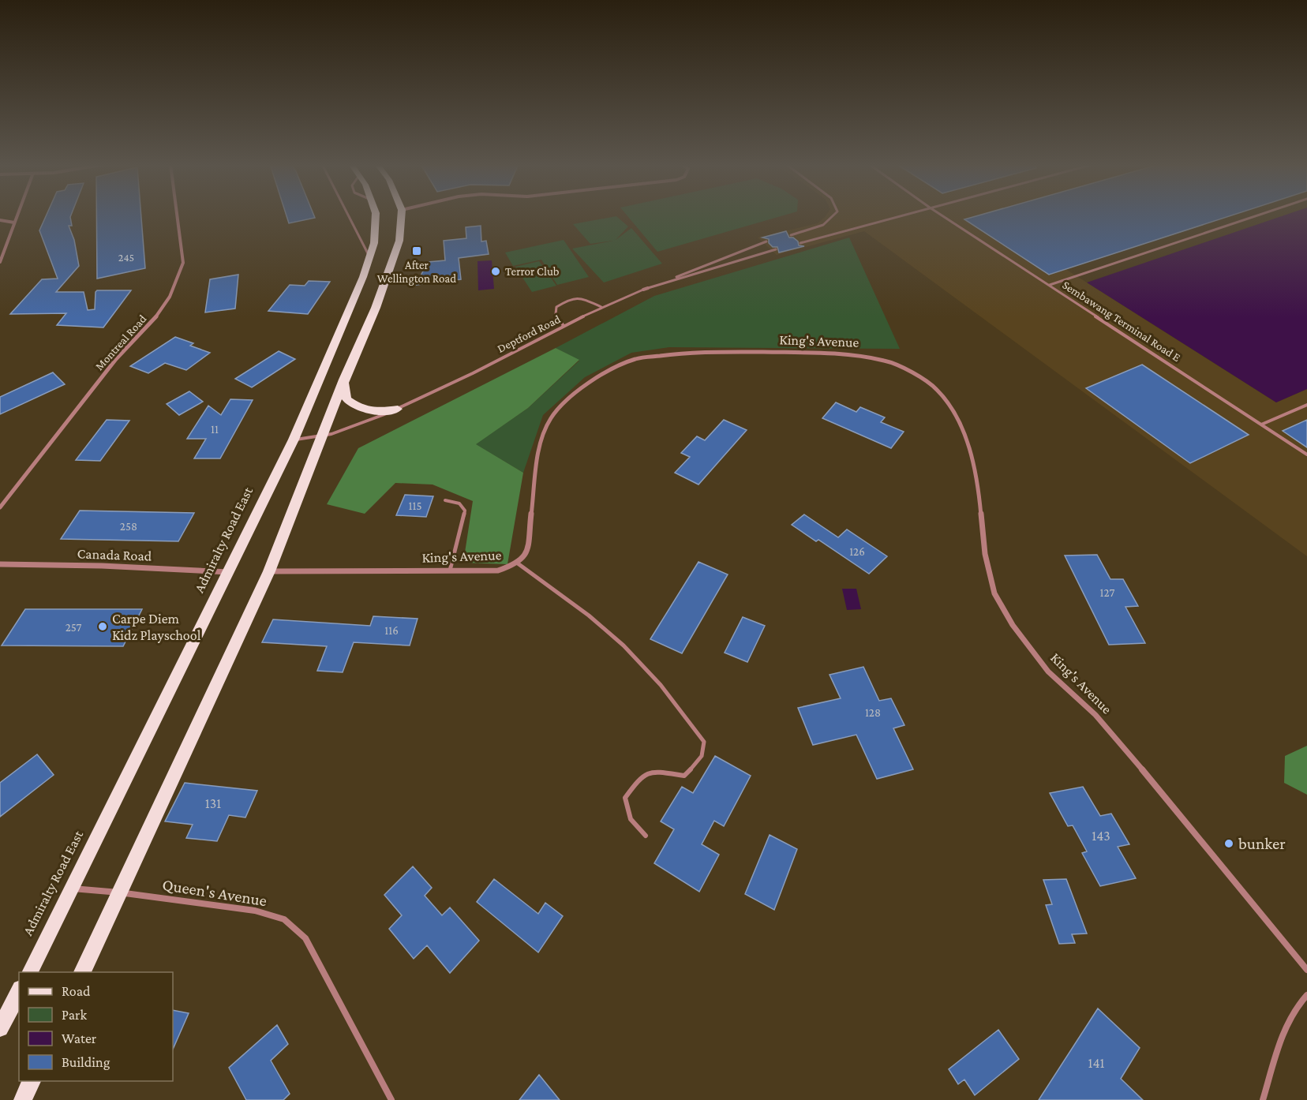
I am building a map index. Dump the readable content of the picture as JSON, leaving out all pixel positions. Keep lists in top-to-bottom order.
{
  "streets": {
    "main road": ["Admiralty Road East"],
    "street": [
      "Deptford Road",
      "King's Avenue",
      "Montreal Road",
      "Canada Road",
      "Queen's Avenue"
    ],
    "lane": ["Sembawang Terminal Road E"]
  },
  "crossings": [
    ["Deptford Road", "Admiralty Road East"],
    ["Admiralty Road East", "Canada Road"],
    ["Admiralty Road East", "Queen's Avenue"]
  ],
  "places": {
    "transit": ["After Wellington Road"],
    "other": ["Terror Club", "Carpe Diem Kidz Playschool", "bunker"]
  },
  "house_numbers": [
    "245",
    "11",
    "115",
    "258",
    "126",
    "127",
    "257",
    "116",
    "128",
    "131",
    "143",
    "141"
  ],
  "legend": [
    "Road",
    "Park",
    "Water",
    "Building"
  ]
}
